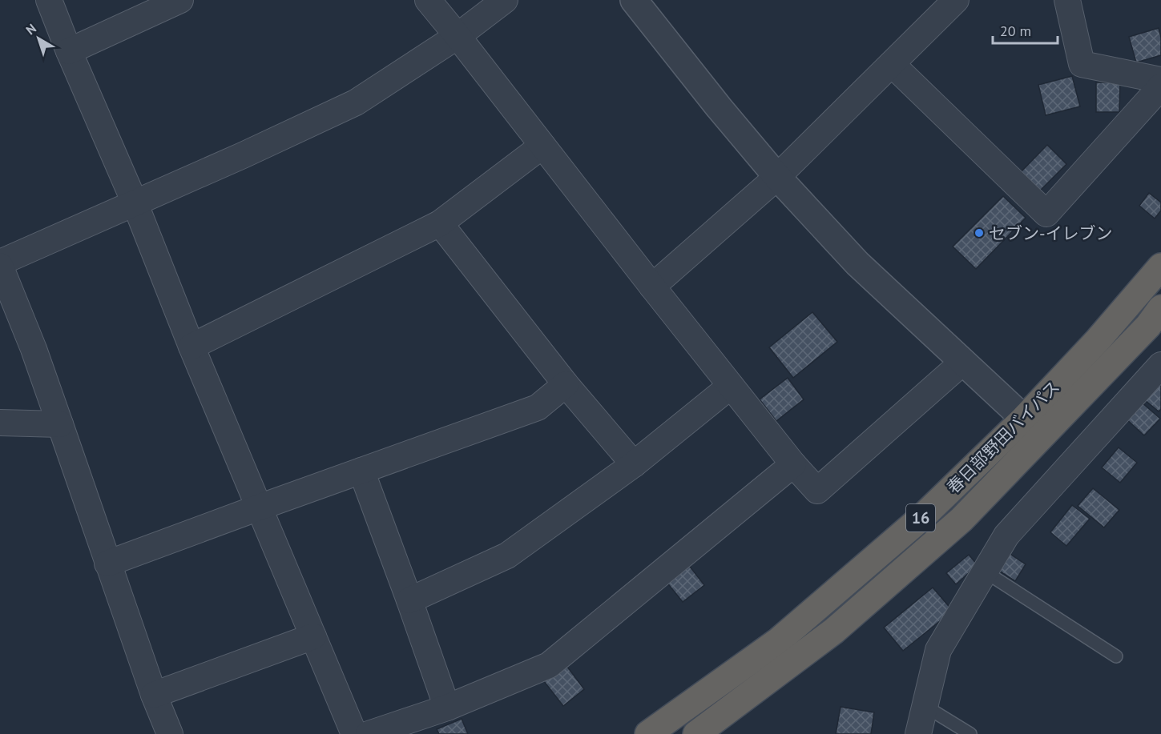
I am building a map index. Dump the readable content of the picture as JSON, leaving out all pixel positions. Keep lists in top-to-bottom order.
{
  "streets": {
    "highway": ["春日部野田バイパス", "16"]
  },
  "places": ["セブン-イレブン"],
  "scale_bar": "20 m",
  "north": "top left"
}
